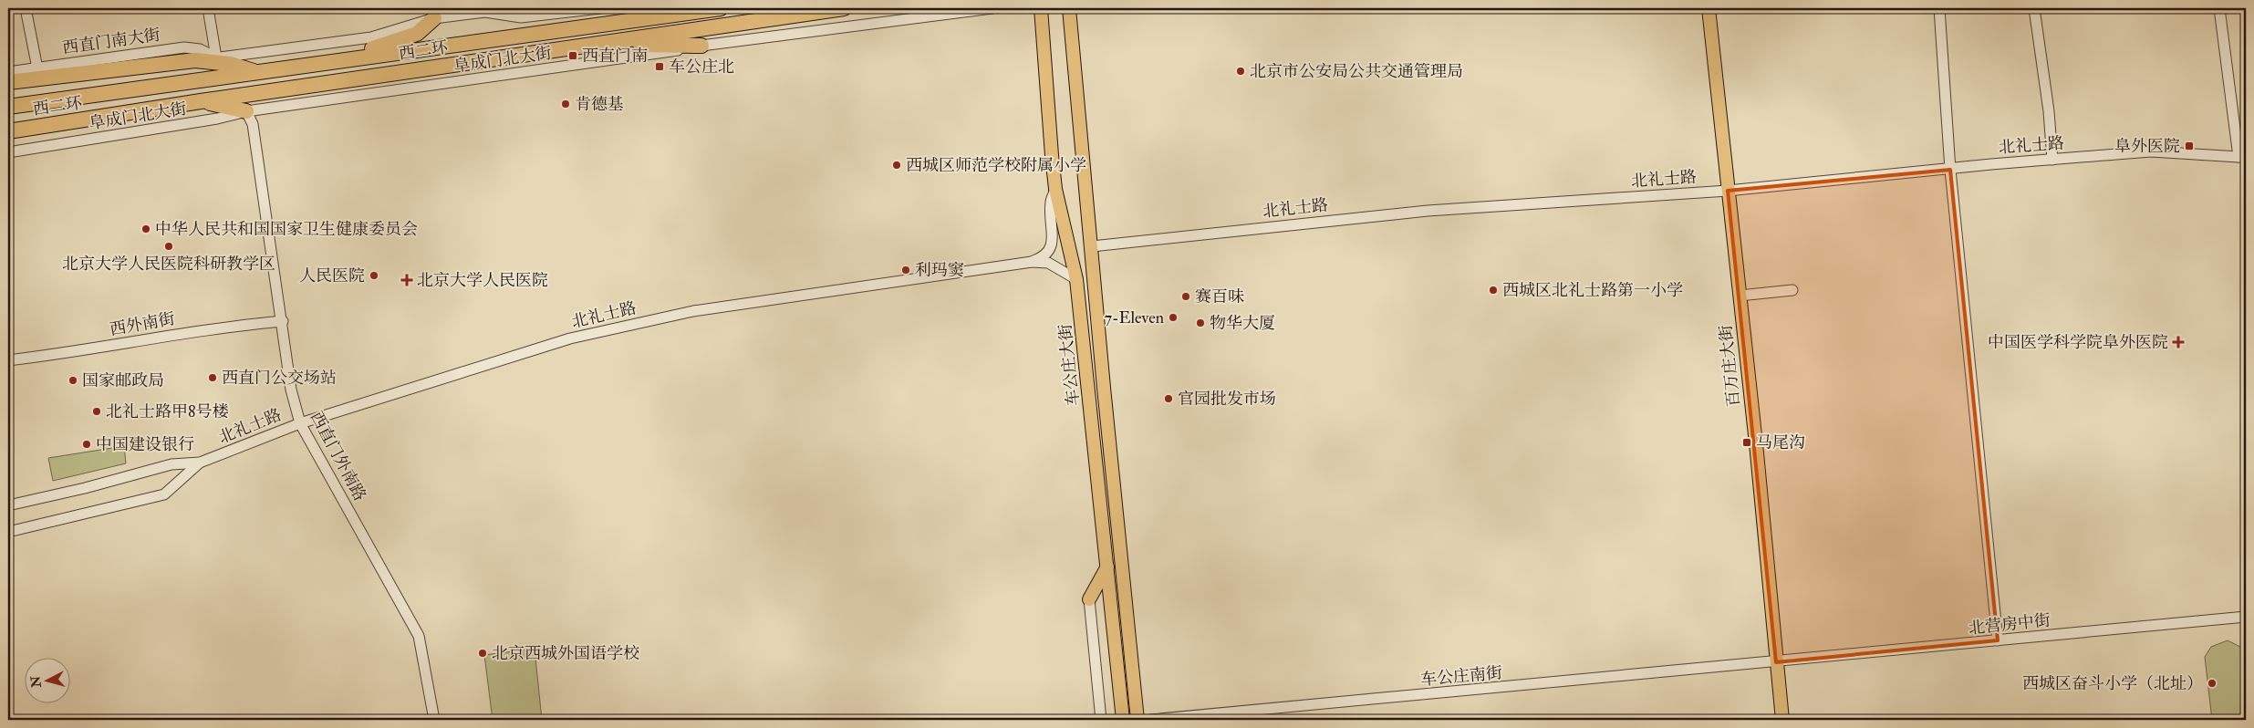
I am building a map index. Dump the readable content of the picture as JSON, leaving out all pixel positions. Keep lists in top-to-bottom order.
{
  "streets": {
    "highway": ["西二环"],
    "main road": ["车公庄大街", "百万庄大街"],
    "street": [
      "西直门南大街",
      "阜成门北大街",
      "北礼士路",
      "西外南街",
      "西直门外南路",
      "北营房中街",
      "车公庄南街"
    ]
  },
  "crossings": [
    ["阜成门北大街", "西直门外南路"],
    ["北礼士路", "车公庄大街"],
    ["北礼士路", "百万庄大街"],
    ["北礼士路", "西直门外南路"],
    ["西外南街", "西直门外南路"],
    ["百万庄大街", "北营房中街"],
    ["百万庄大街", "车公庄南街"],
    ["北营房中街", "车公庄南街"]
  ],
  "places": {
    "transit": [
      "西直门南",
      "车公庄北",
      "阜外医院",
      "马尾沟"
    ],
    "other": [
      "北京市公安局公共交通管理局",
      "肯德基",
      "西城区师范学校附属小学",
      "中华人民共和国国家卫生健康委员会",
      "北京大学人民医院科研教学区",
      "利玛窦",
      "人民医院",
      "西城区北礼士路第一小学",
      "赛百味",
      "7-Eleven",
      "物华大厦",
      "西直门公交场站",
      "国家邮政局",
      "官园批发市场",
      "北礼士路甲8号楼",
      "中国建设银行",
      "北京西城外国语学校",
      "西城区奋斗小学（北址）"
    ],
    "health": ["北京大学人民医院", "中国医学科学院阜外医院"]
  },
  "north": "left"
}
